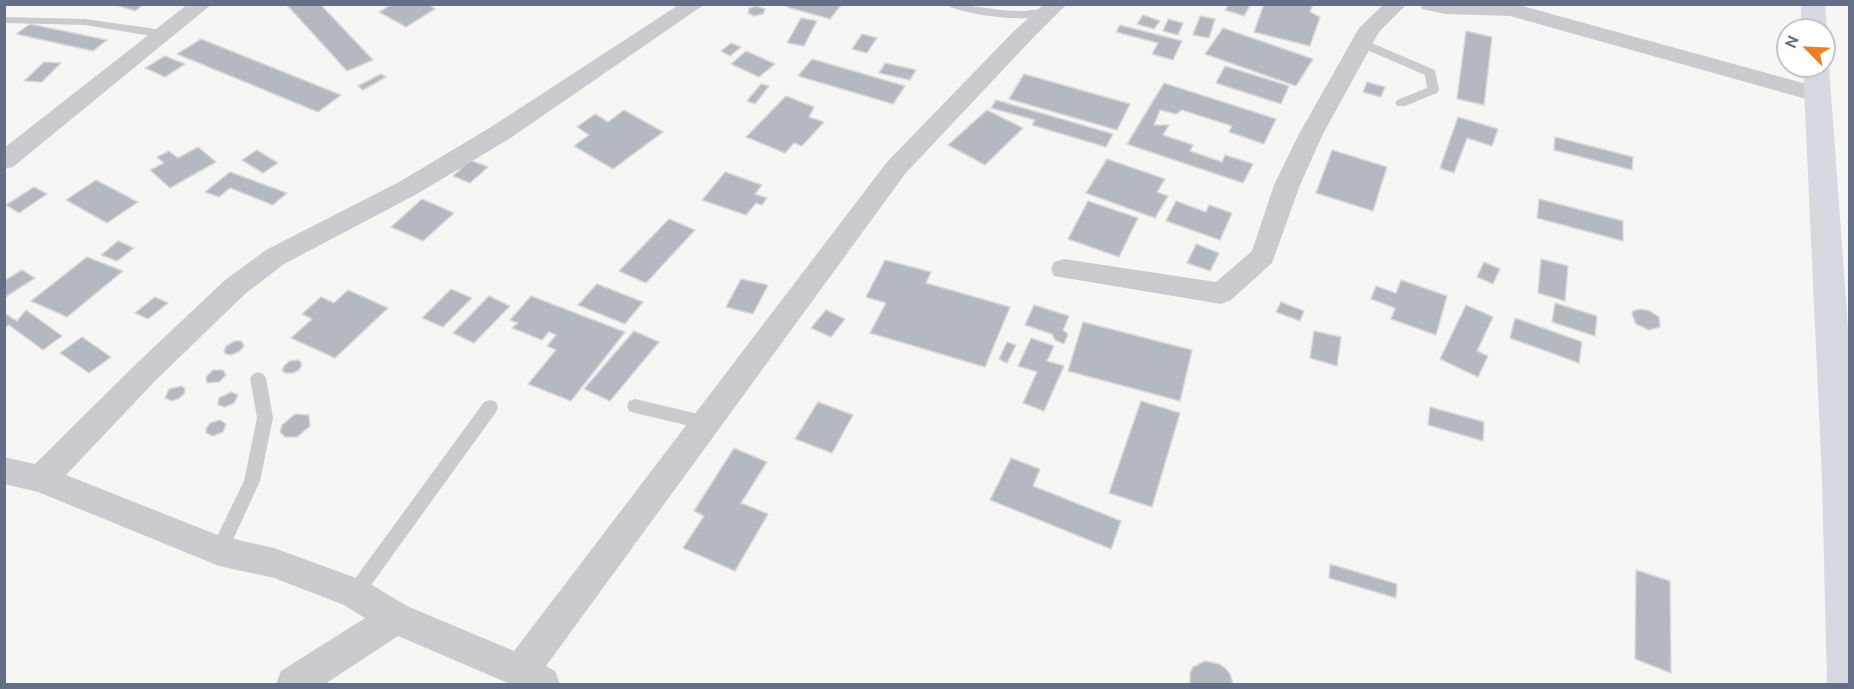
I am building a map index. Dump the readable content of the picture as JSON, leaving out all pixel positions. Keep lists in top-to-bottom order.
{
  "north": "top left"
}
